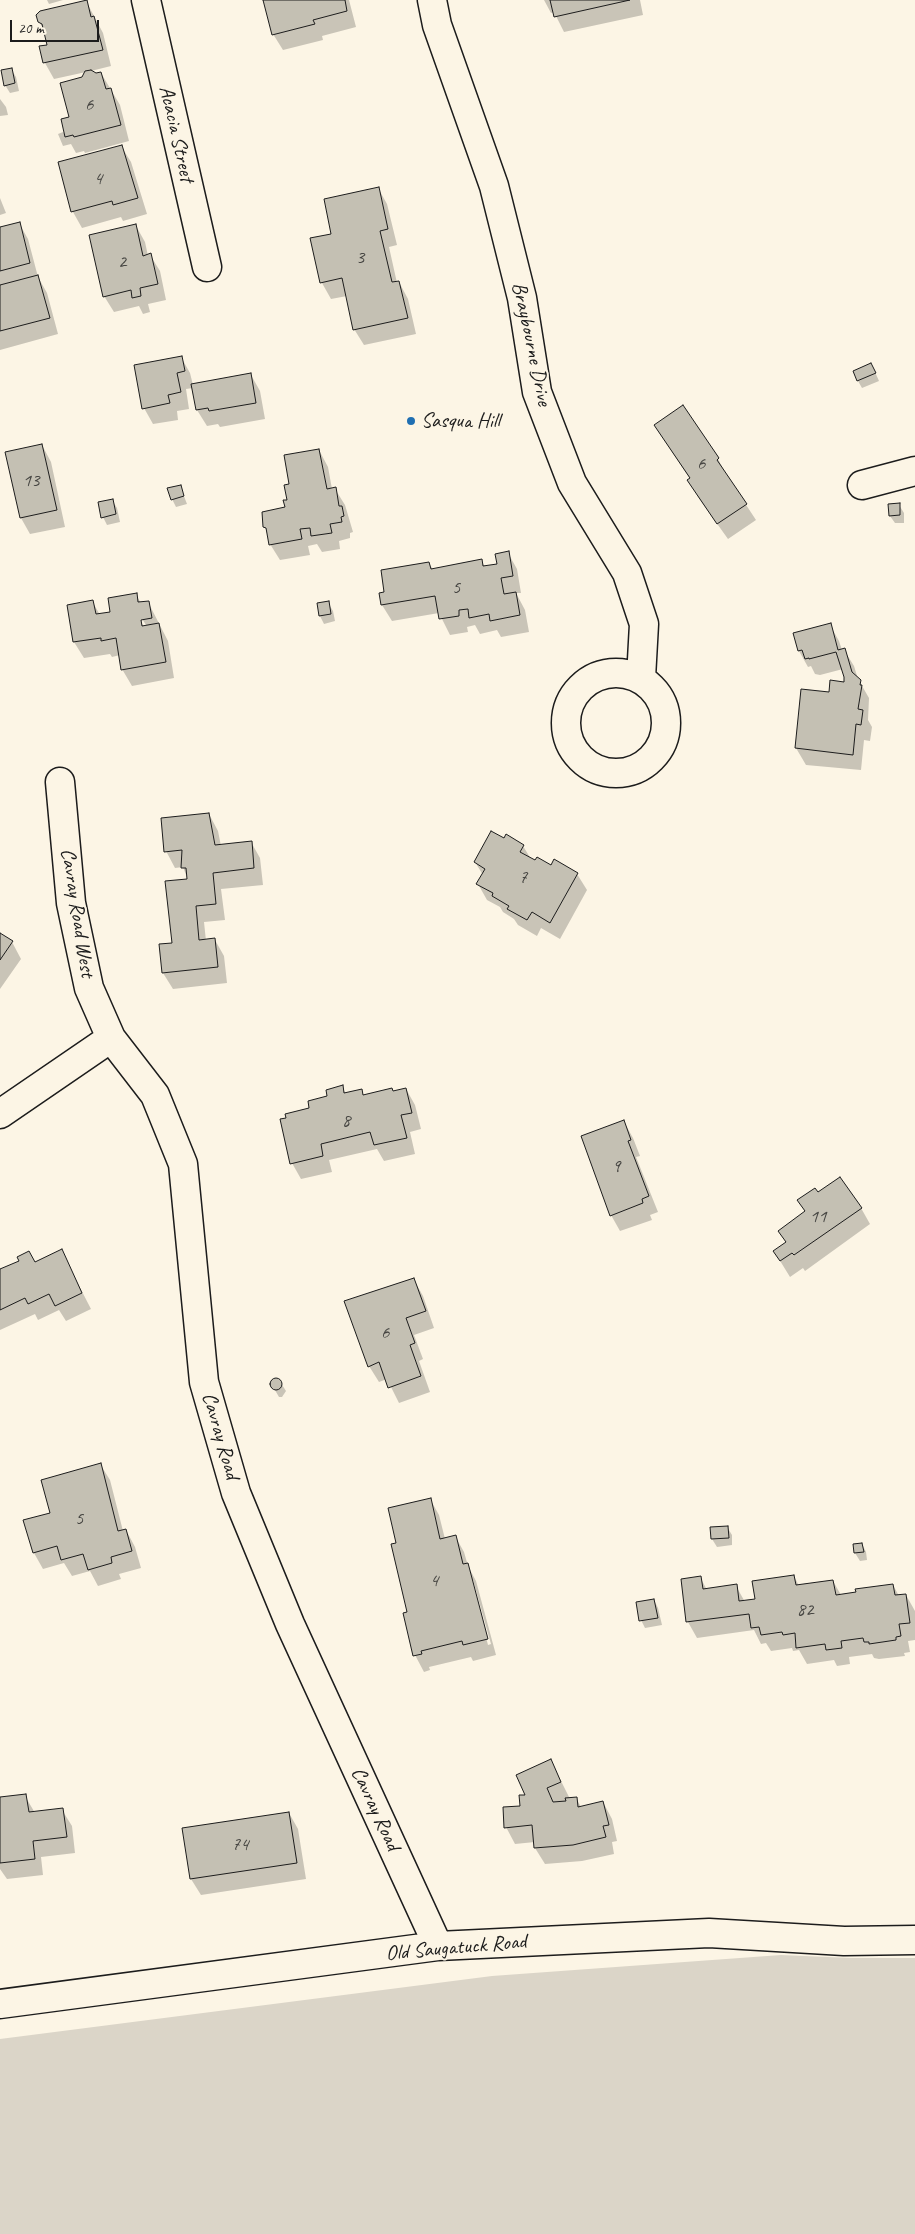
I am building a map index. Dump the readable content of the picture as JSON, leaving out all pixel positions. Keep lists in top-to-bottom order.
{
  "streets": {
    "street": [
      "Acacia Street",
      "Braybourne Drive",
      "Cavray Road West",
      "Cavray Road",
      "Old Saugatuck Road"
    ]
  },
  "crossings": [
    ["Cavray Road West", "Cavray Road"],
    ["Cavray Road", "Old Saugatuck Road"]
  ],
  "places": ["Sasqua Hill"],
  "house_numbers": [
    "6",
    "4",
    "3",
    "2",
    "6",
    "13",
    "5",
    "7",
    "8",
    "9",
    "11",
    "6",
    "5",
    "4",
    "82",
    "74"
  ],
  "scale_bar": "20 m"
}
